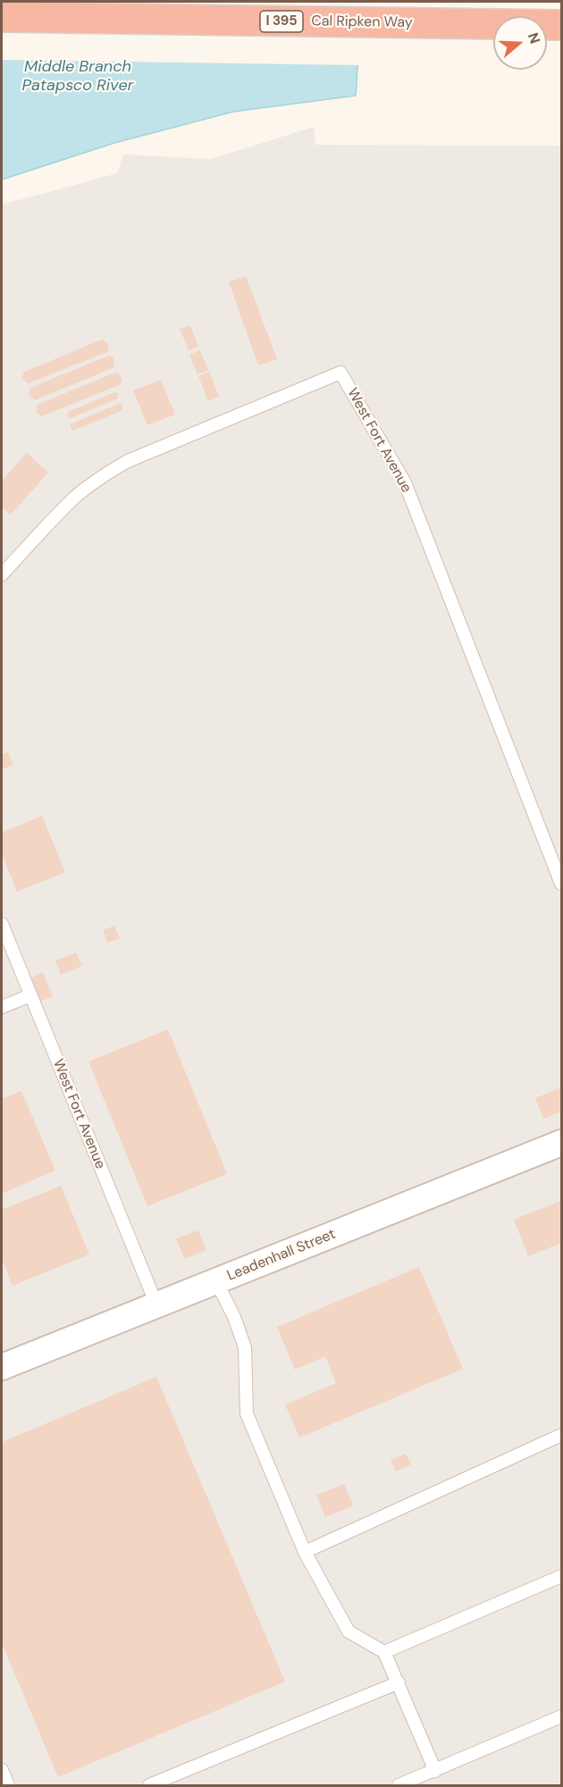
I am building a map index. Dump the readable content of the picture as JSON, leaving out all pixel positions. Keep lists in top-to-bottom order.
{
  "streets": {
    "highway": ["I 395", "Cal Ripken Way"],
    "street": ["Leadenhall Street"],
    "lane": ["West Fort Avenue"]
  },
  "crossings": [
    ["West Fort Avenue", "Leadenhall Street"]
  ],
  "water": ["Middle Branch Patapsco River"],
  "north": "right"
}
